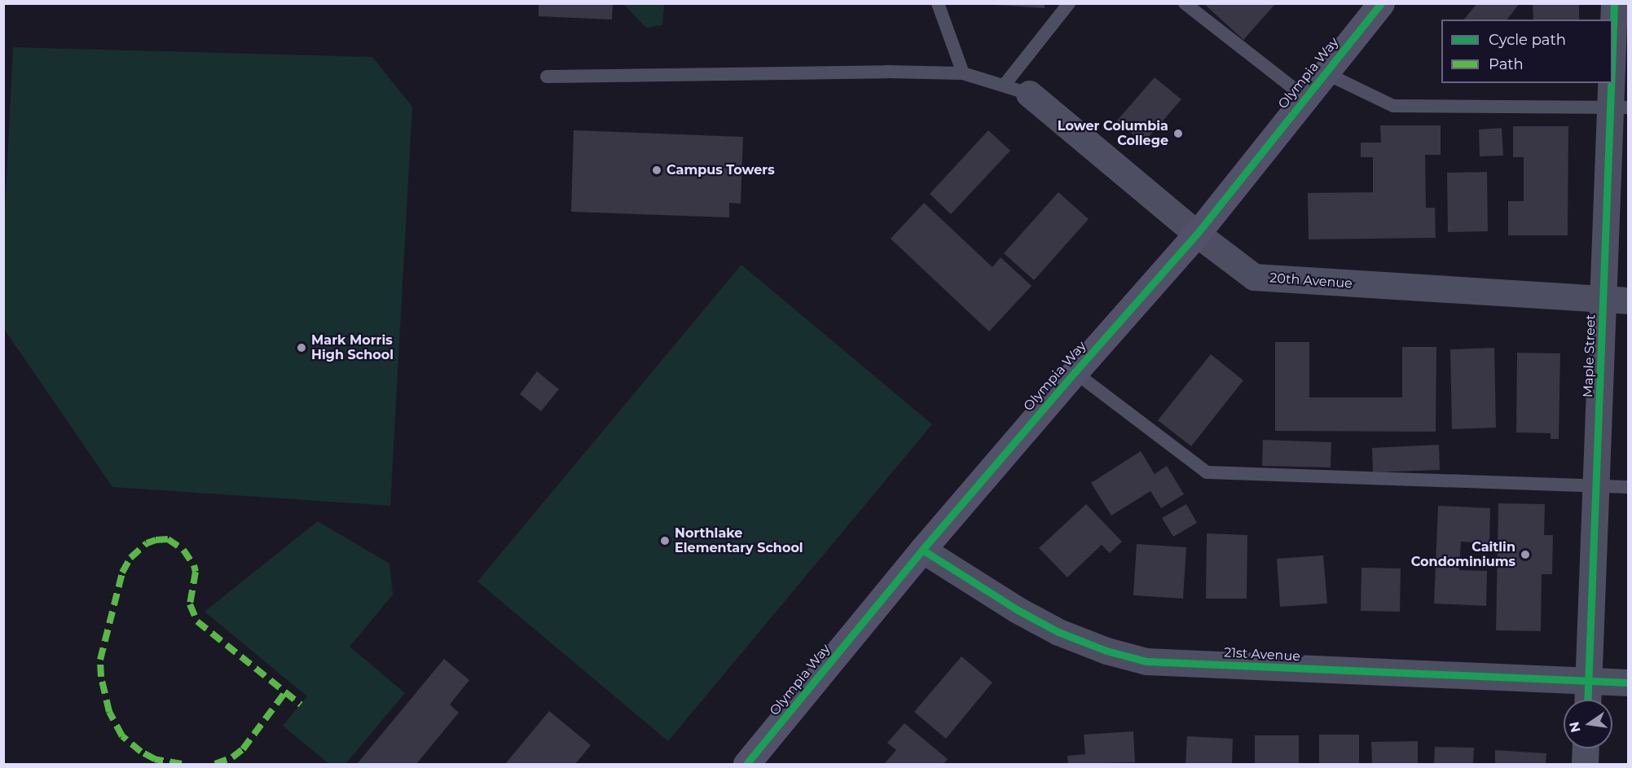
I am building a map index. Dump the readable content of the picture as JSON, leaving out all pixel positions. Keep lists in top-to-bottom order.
{
  "streets": {
    "street": [
      "Olympia Way",
      "20th Avenue",
      "Maple Street",
      "21st Avenue"
    ]
  },
  "crossings": [
    ["Olympia Way", "20th Avenue"],
    ["Olympia Way", "21st Avenue"],
    ["20th Avenue", "Maple Street"],
    ["Maple Street", "21st Avenue"]
  ],
  "places": [
    "Lower Columbia College",
    "Campus Towers",
    "Mark Morris High School",
    "Northlake Elementary School",
    "Caitlin Condominiums"
  ],
  "legend": ["Cycle path", "Path"],
  "north": "left"
}
